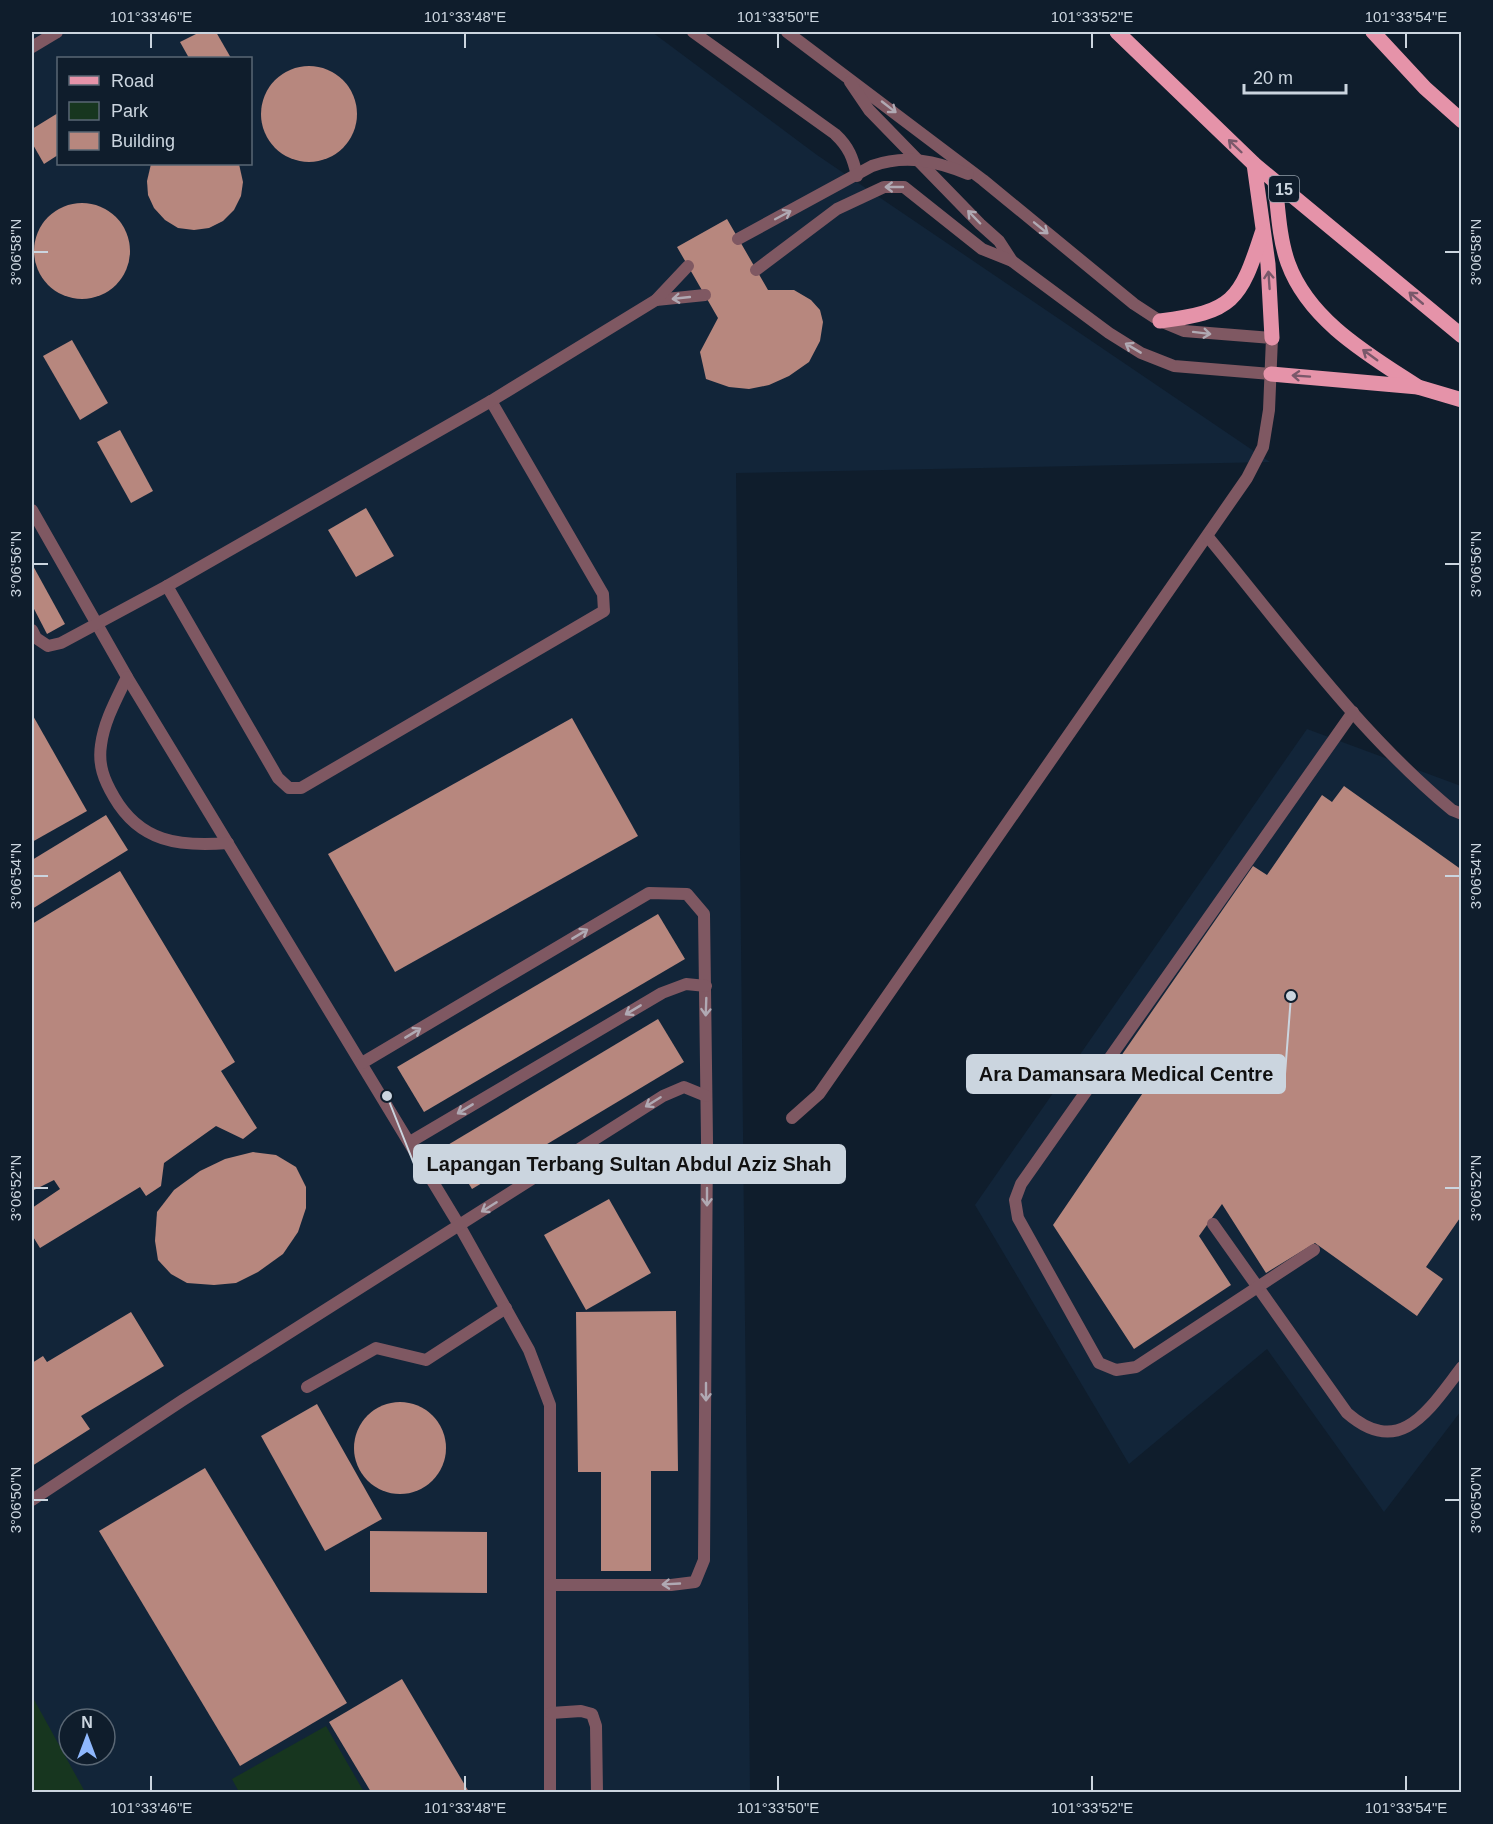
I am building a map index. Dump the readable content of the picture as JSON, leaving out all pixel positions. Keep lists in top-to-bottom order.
{
  "streets": {
    "main road": ["15"]
  },
  "places": ["Ara Damansara Medical Centre", "Lapangan Terbang Sultan Abdul Aziz Shah"],
  "legend": ["Road", "Park", "Building"],
  "scale_bar": "20 m",
  "north": "top",
  "coordinates": [
    "101°33'46\"E",
    "101°33'48\"E",
    "101°33'50\"E",
    "101°33'52\"E",
    "101°33'54\"E",
    "3°06'58\"N",
    "3°06'56\"N",
    "3°06'54\"N",
    "3°06'52\"N",
    "3°06'50\"N"
  ]
}
